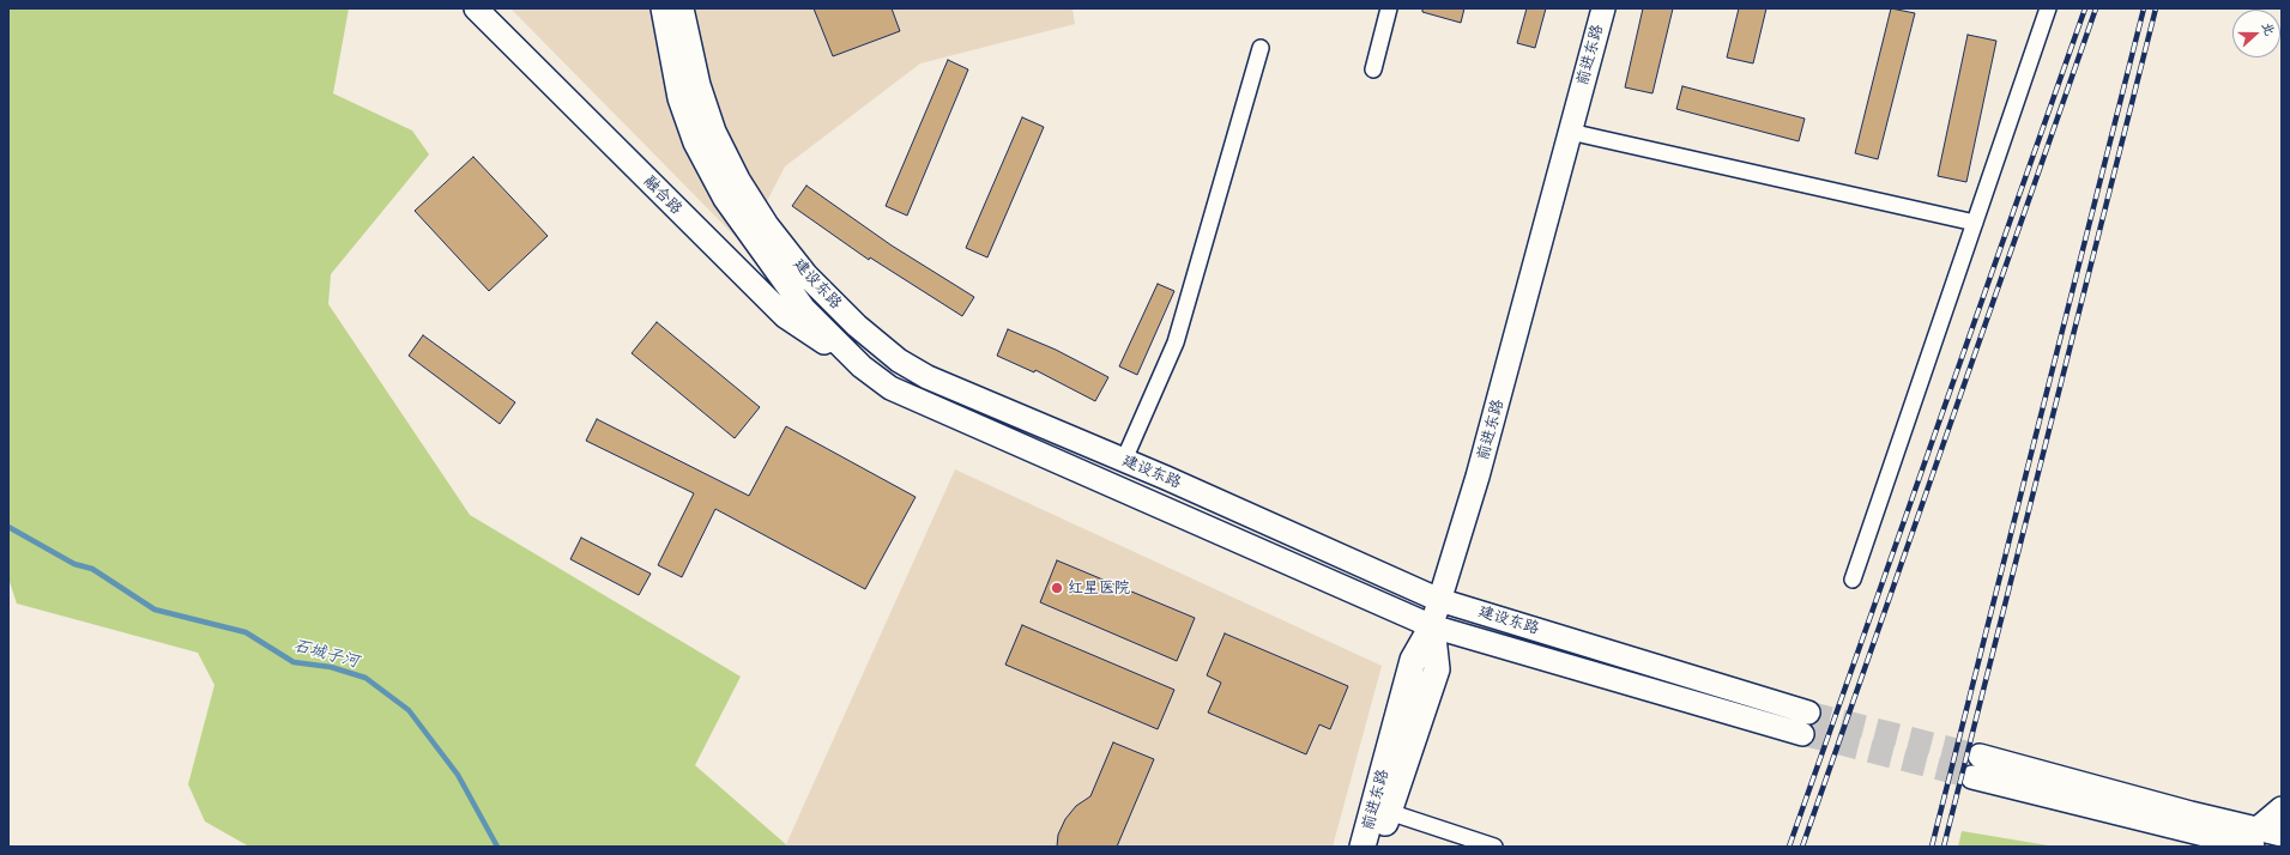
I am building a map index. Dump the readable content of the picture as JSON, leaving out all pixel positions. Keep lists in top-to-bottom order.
{
  "streets": {
    "main road": ["前进东路", "融合路", "建设东路"]
  },
  "crossings": [
    ["前进东路", "建设东路"],
    ["融合路", "建设东路"]
  ],
  "water": ["石城子河"],
  "places": ["红星医院"],
  "north": "right"
}
